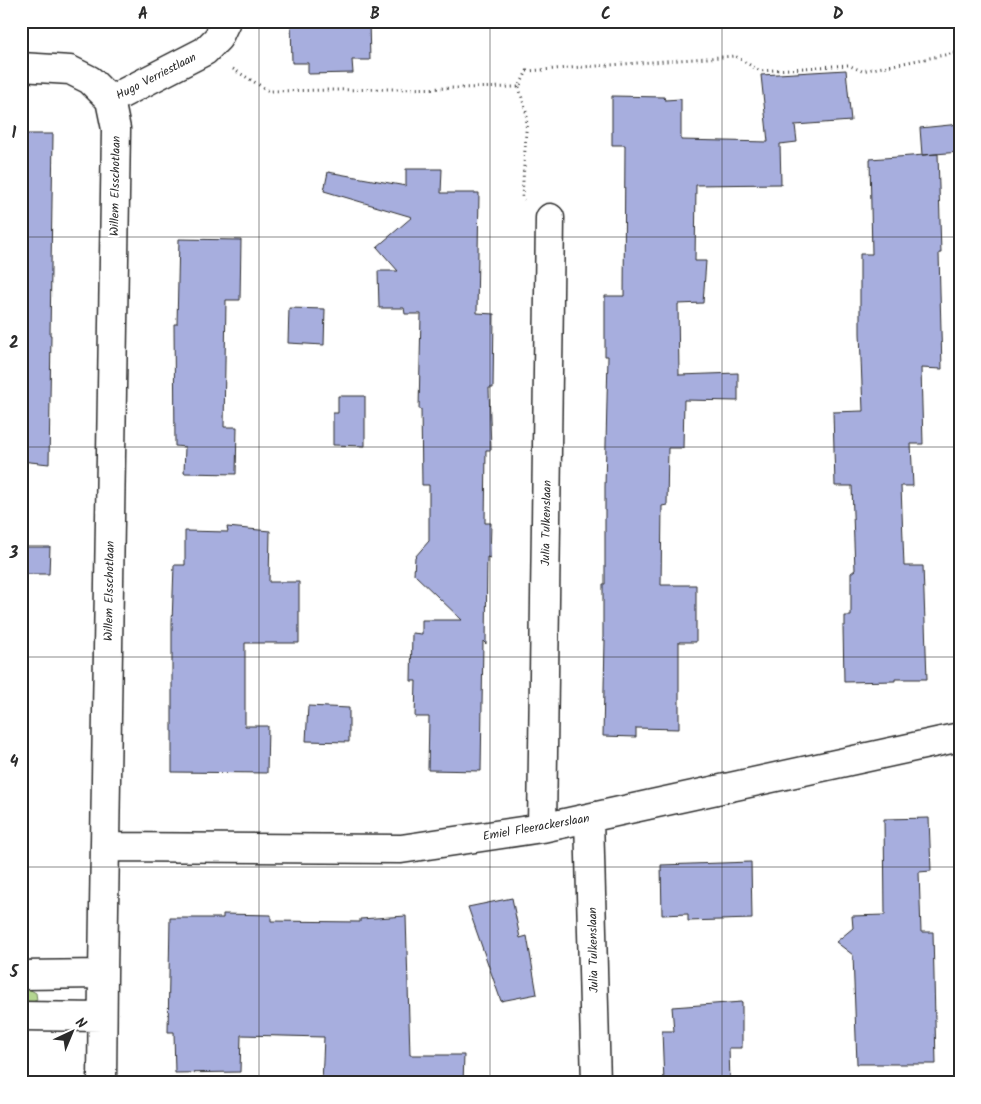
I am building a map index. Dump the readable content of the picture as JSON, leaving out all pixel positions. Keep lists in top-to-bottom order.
{
  "streets": {
    "street": [
      "Hugo Verriestlaan",
      "Willem Elsschotlaan",
      "Julia Tulkenslaan",
      "Emiel Fleerackerslaan"
    ]
  },
  "crossings": [
    ["Hugo Verriestlaan", "Willem Elsschotlaan"],
    ["Willem Elsschotlaan", "Emiel Fleerackerslaan"],
    ["Julia Tulkenslaan", "Emiel Fleerackerslaan"]
  ],
  "north": "top right",
  "grid": {
    "columns": [
      "A",
      "B",
      "C",
      "D"
    ],
    "rows": [
      "1",
      "2",
      "3",
      "4",
      "5"
    ]
  }
}
